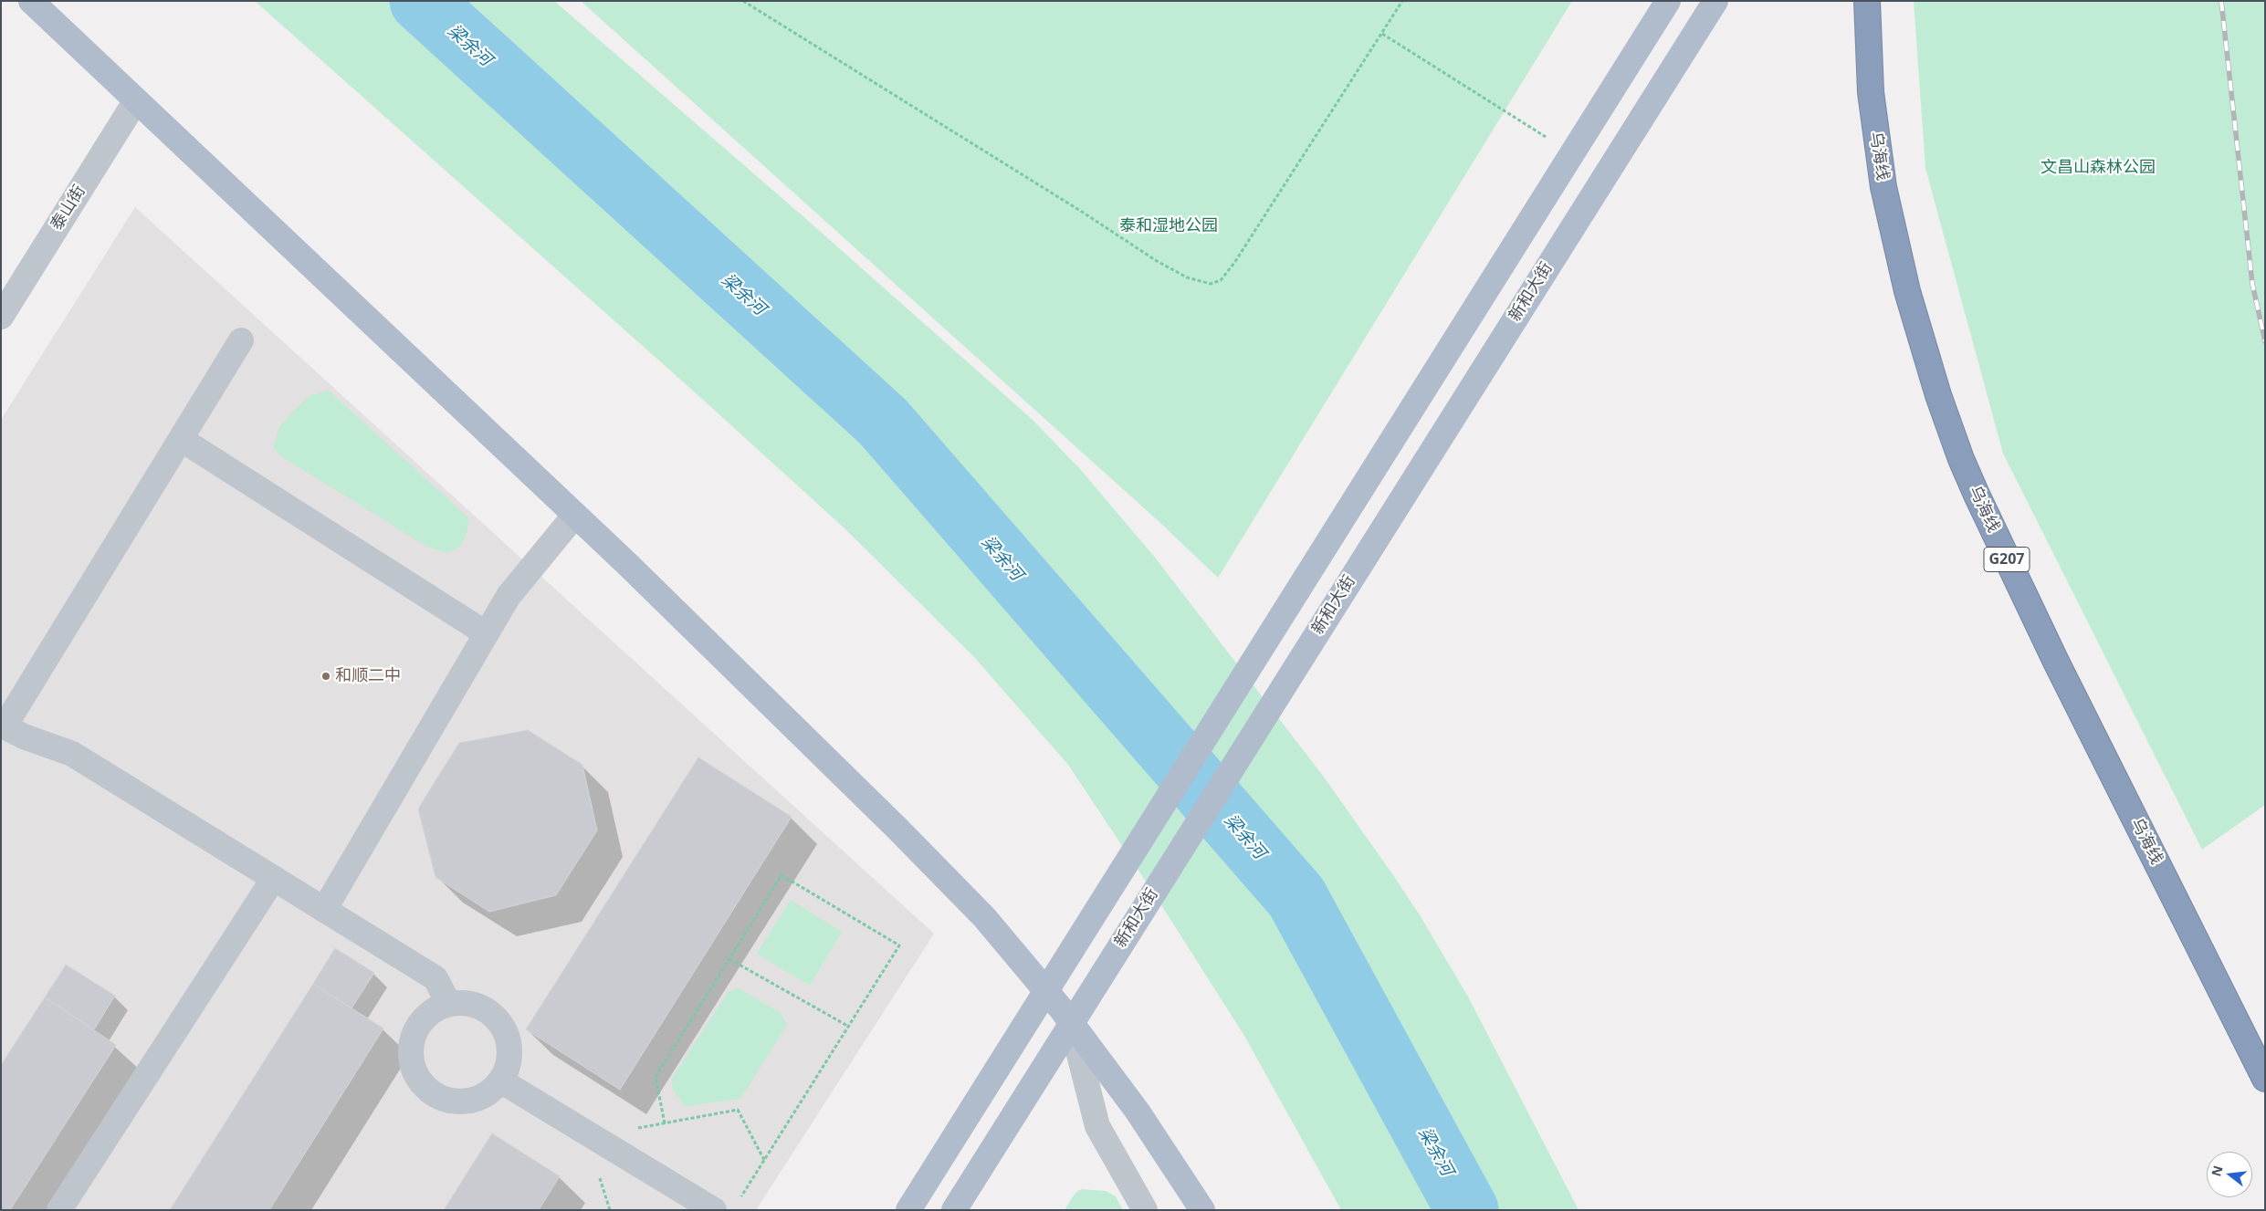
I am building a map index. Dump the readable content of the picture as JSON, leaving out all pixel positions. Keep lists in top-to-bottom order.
{
  "streets": {
    "highway": ["乌海线", "G207"],
    "main road": ["新和大街"],
    "street": ["泰山街"]
  },
  "water": ["梁余河"],
  "parks": ["文昌山森林公园", "泰和湿地公园"],
  "places": ["和顺二中"],
  "north": "left"
}
